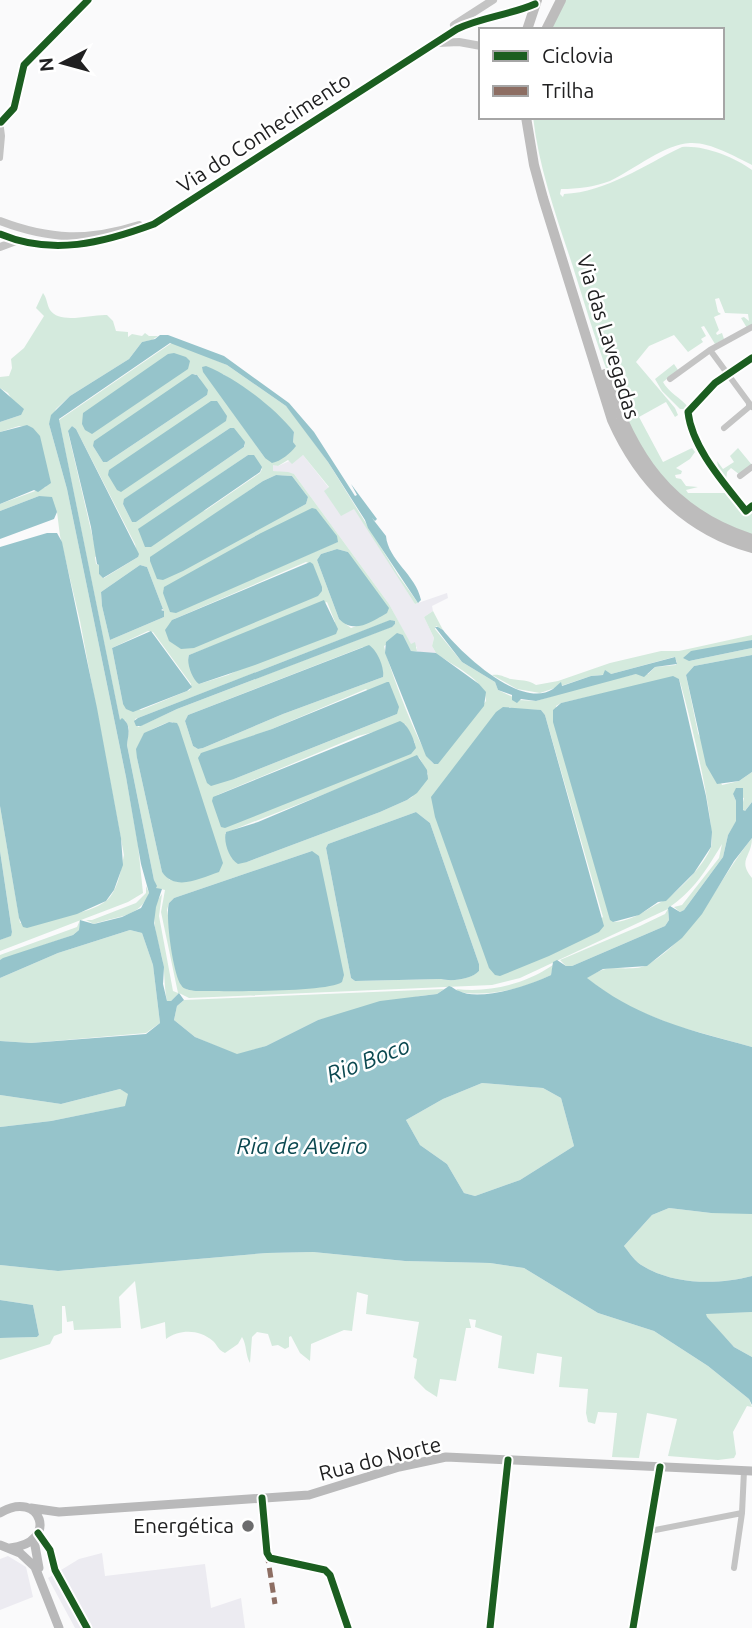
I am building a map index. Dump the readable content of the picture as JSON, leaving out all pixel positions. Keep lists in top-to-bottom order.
{
  "streets": {
    "main road": ["Via das Lavegadas", "Rua do Norte"],
    "street": ["Via do Conhecimento"]
  },
  "water": ["Rio Boco", "Ria de Aveiro"],
  "places": ["Energética"],
  "legend": ["Ciclovia", "Trilha"],
  "north": "left"
}
